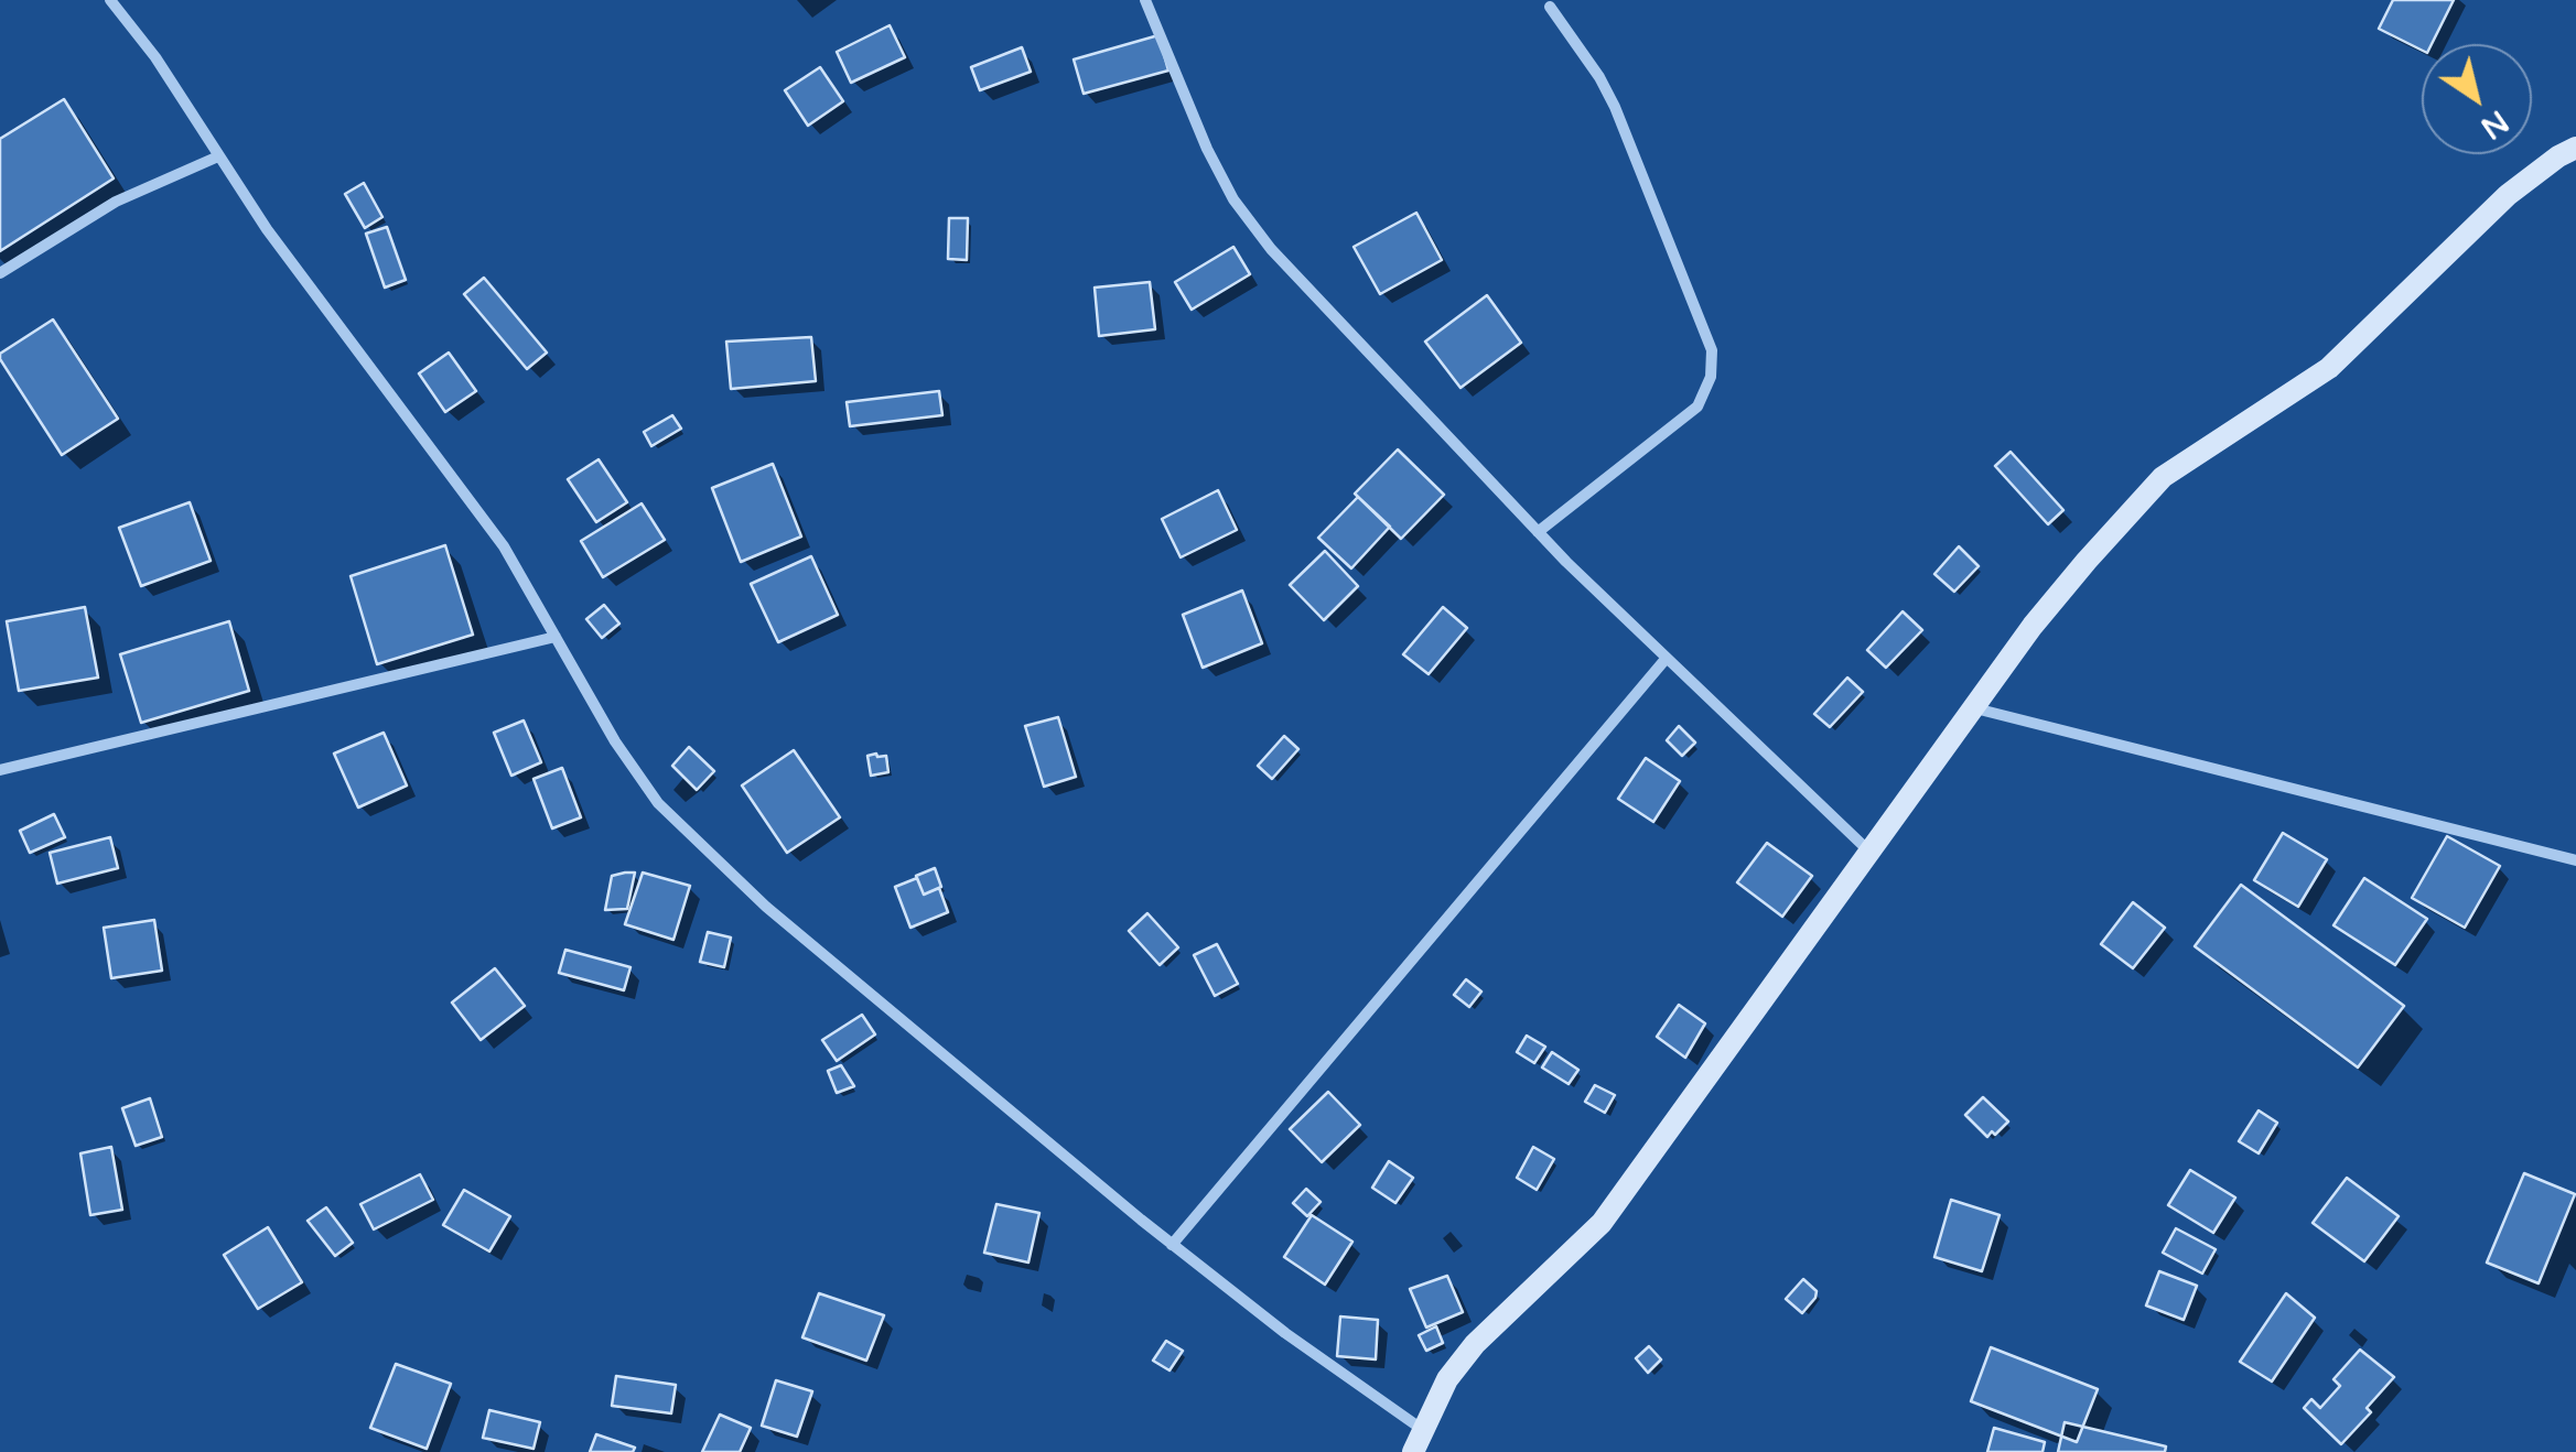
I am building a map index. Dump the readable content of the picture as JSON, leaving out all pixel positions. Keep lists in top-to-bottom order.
{
  "north": "bottom right"
}
